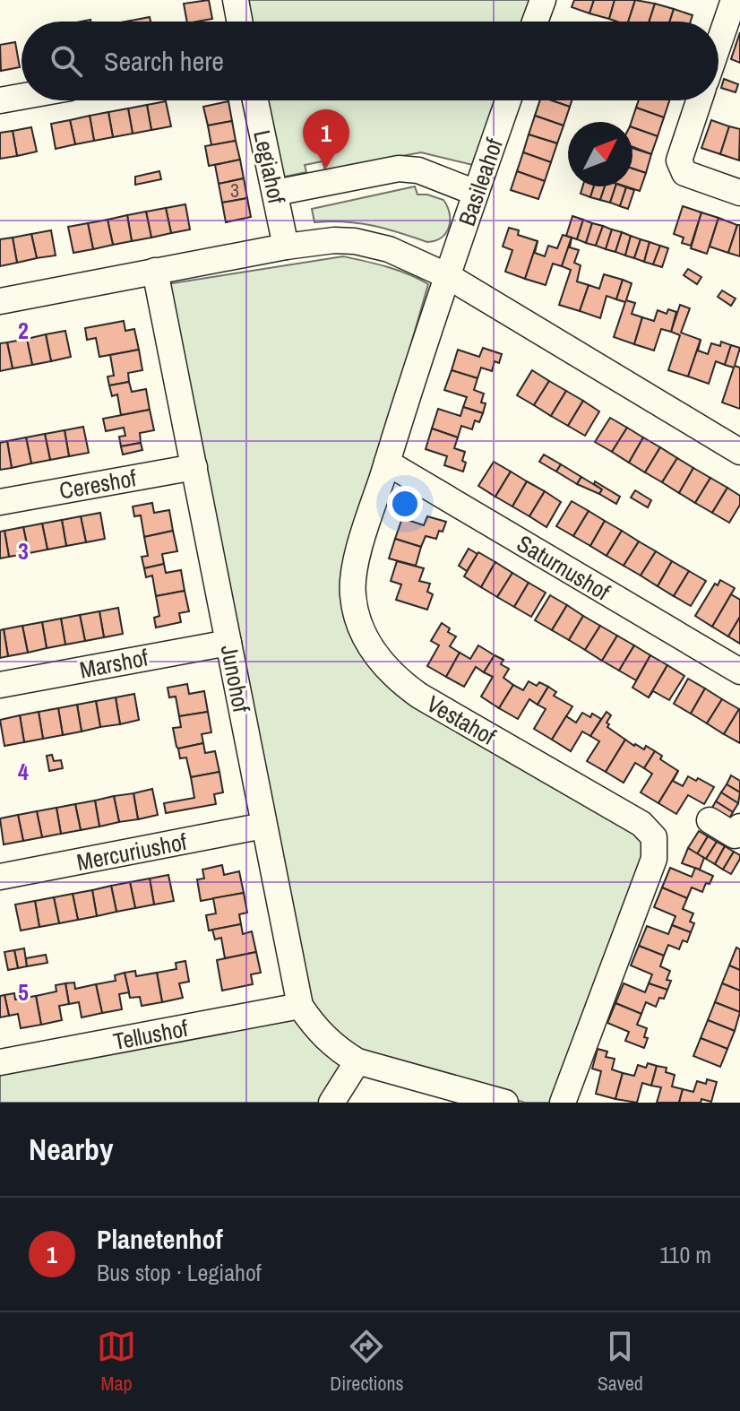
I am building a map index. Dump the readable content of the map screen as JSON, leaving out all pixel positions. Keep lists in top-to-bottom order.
{
  "streets": {
    "street": [
      "Legiahof",
      "Basileahof",
      "Cereshof",
      "Saturnushof",
      "Marshof",
      "Junohof",
      "Vestahof",
      "Mercuriushof",
      "Tellushof"
    ]
  },
  "crossings": [
    ["Basileahof", "Vestahof"],
    ["Cereshof", "Junohof"],
    ["Saturnushof", "Vestahof"],
    ["Marshof", "Junohof"],
    ["Junohof", "Mercuriushof"],
    ["Junohof", "Tellushof"]
  ],
  "house_numbers": ["3"],
  "north": "top right",
  "page": {
    "search": "Search here",
    "pins": "1",
    "heading": "Nearby",
    "list": [
      {
        "mark": "1",
        "name": "Planetenhof",
        "note": "Bus stop · Legiahof",
        "value": "110 m"
      }
    ],
    "nav": ["Map", "Directions", "Saved"]
  },
  "grid": {
    "rows": [
      "2",
      "3",
      "4",
      "5"
    ]
  }
}
